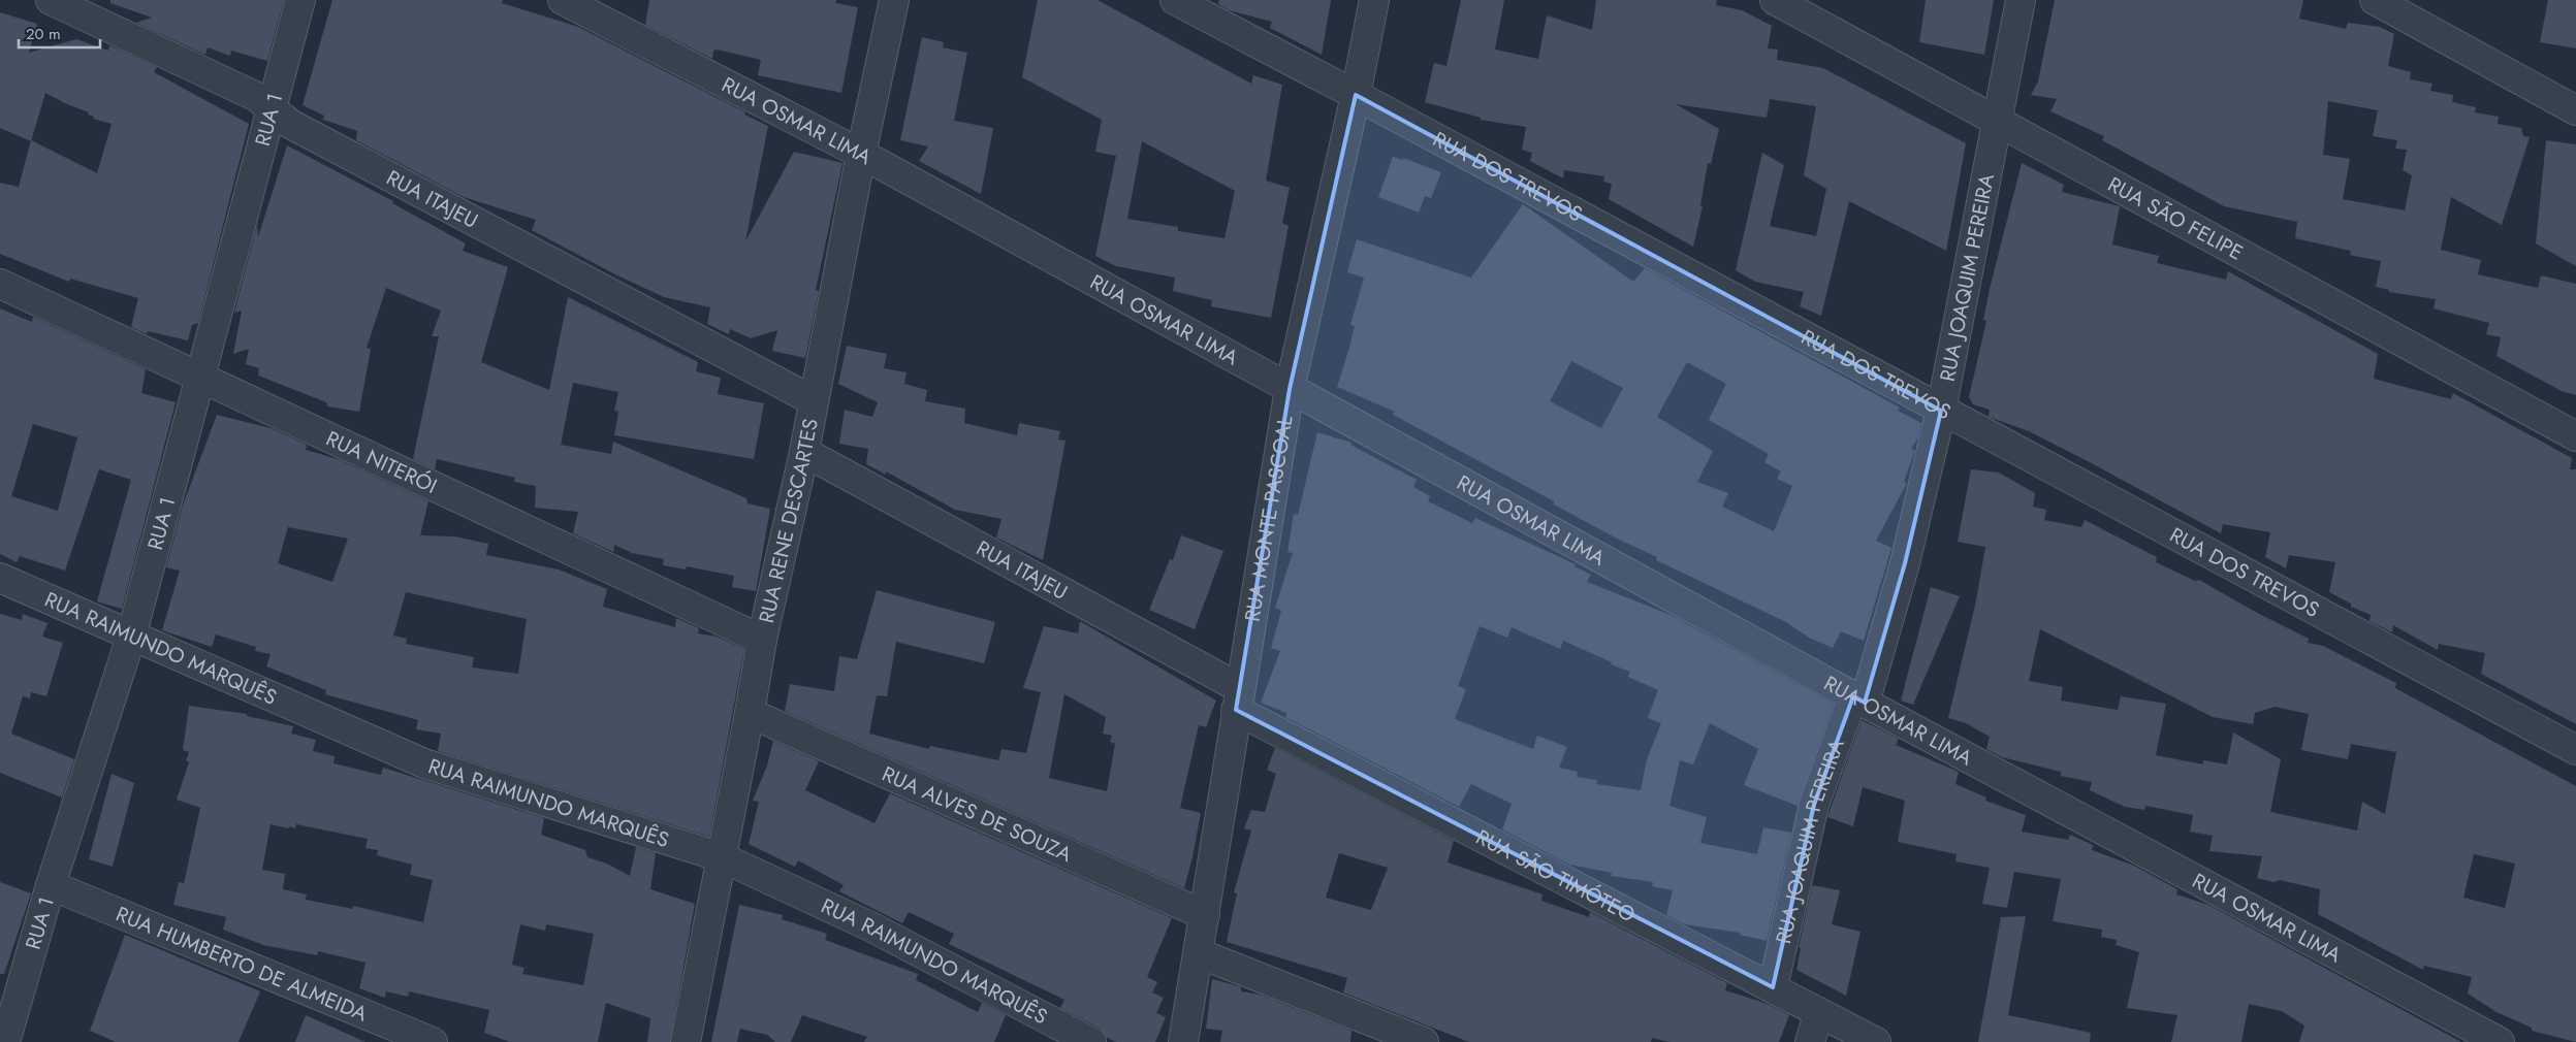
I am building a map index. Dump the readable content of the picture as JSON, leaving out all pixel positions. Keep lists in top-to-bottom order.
{
  "streets": {
    "street": [
      "RUA 1",
      "RUA OSMAR LIMA",
      "RUA DOS TREVOS",
      "RUA ITAJEU",
      "RUA SÃO FELIPE",
      "RUA JOAQUIM PEREIRA",
      "RUA NITERÓI",
      "RUA MONTE PASCOAL",
      "RUA RENE DESCARTES",
      "RUA RAIMUNDO MARQUÊS",
      "RUA ALVES DE SOUZA",
      "RUA SÃO TIMÓTEO",
      "RUA HUMBERTO DE ALMEIDA"
    ]
  },
  "crossings": [
    ["RUA 1", "RUA ITAJEU"],
    ["RUA 1", "RUA NITERÓI"],
    ["RUA 1", "RUA RAIMUNDO MARQUÊS"],
    ["RUA 1", "RUA HUMBERTO DE ALMEIDA"],
    ["RUA OSMAR LIMA", "RUA JOAQUIM PEREIRA"],
    ["RUA OSMAR LIMA", "RUA MONTE PASCOAL"],
    ["RUA OSMAR LIMA", "RUA RENE DESCARTES"],
    ["RUA DOS TREVOS", "RUA JOAQUIM PEREIRA"],
    ["RUA DOS TREVOS", "RUA MONTE PASCOAL"],
    ["RUA ITAJEU", "RUA MONTE PASCOAL"],
    ["RUA ITAJEU", "RUA RENE DESCARTES"],
    ["RUA ITAJEU", "RUA SÃO TIMÓTEO"],
    ["RUA SÃO FELIPE", "RUA JOAQUIM PEREIRA"],
    ["RUA JOAQUIM PEREIRA", "RUA SÃO TIMÓTEO"],
    ["RUA NITERÓI", "RUA RENE DESCARTES"],
    ["RUA MONTE PASCOAL", "RUA ALVES DE SOUZA"],
    ["RUA MONTE PASCOAL", "RUA SÃO TIMÓTEO"],
    ["RUA RENE DESCARTES", "RUA RAIMUNDO MARQUÊS"],
    ["RUA RENE DESCARTES", "RUA ALVES DE SOUZA"]
  ],
  "scale_bar": "20 m"
}
